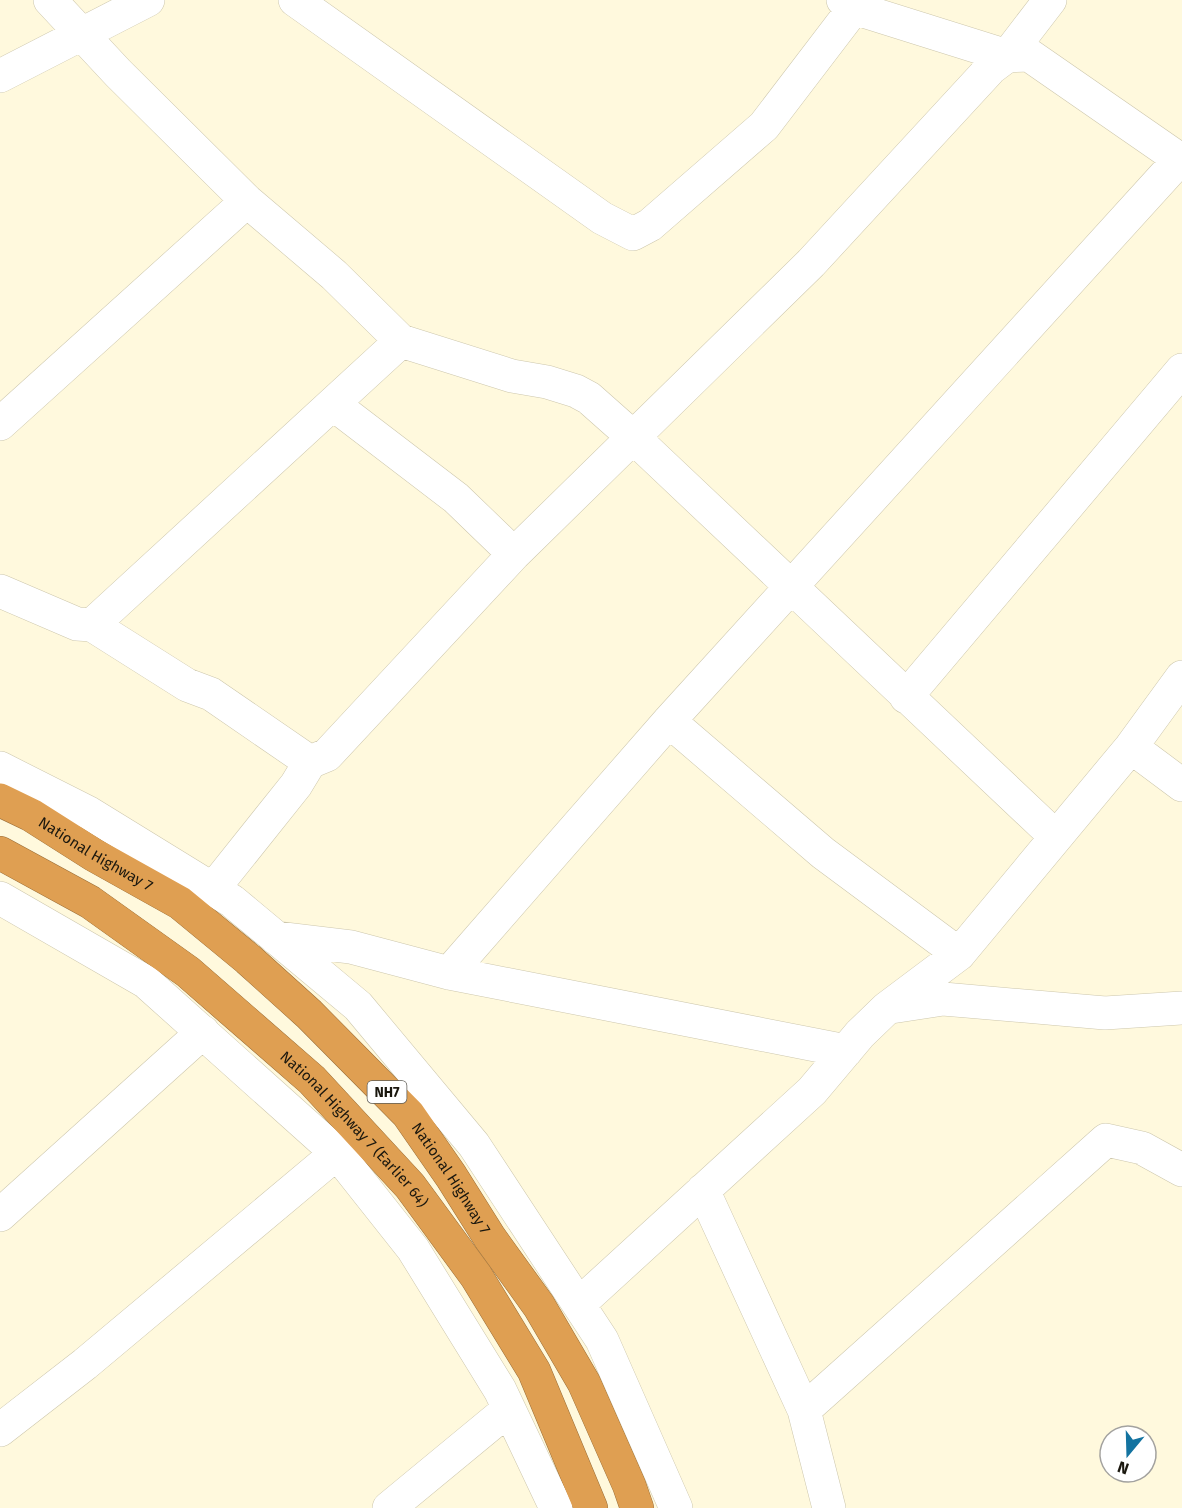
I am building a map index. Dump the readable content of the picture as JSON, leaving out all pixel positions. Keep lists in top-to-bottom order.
{
  "streets": {
    "highway": ["National Highway 7", "NH7", "National Highway 7 (Earlier 64)"]
  },
  "north": "bottom"
}
